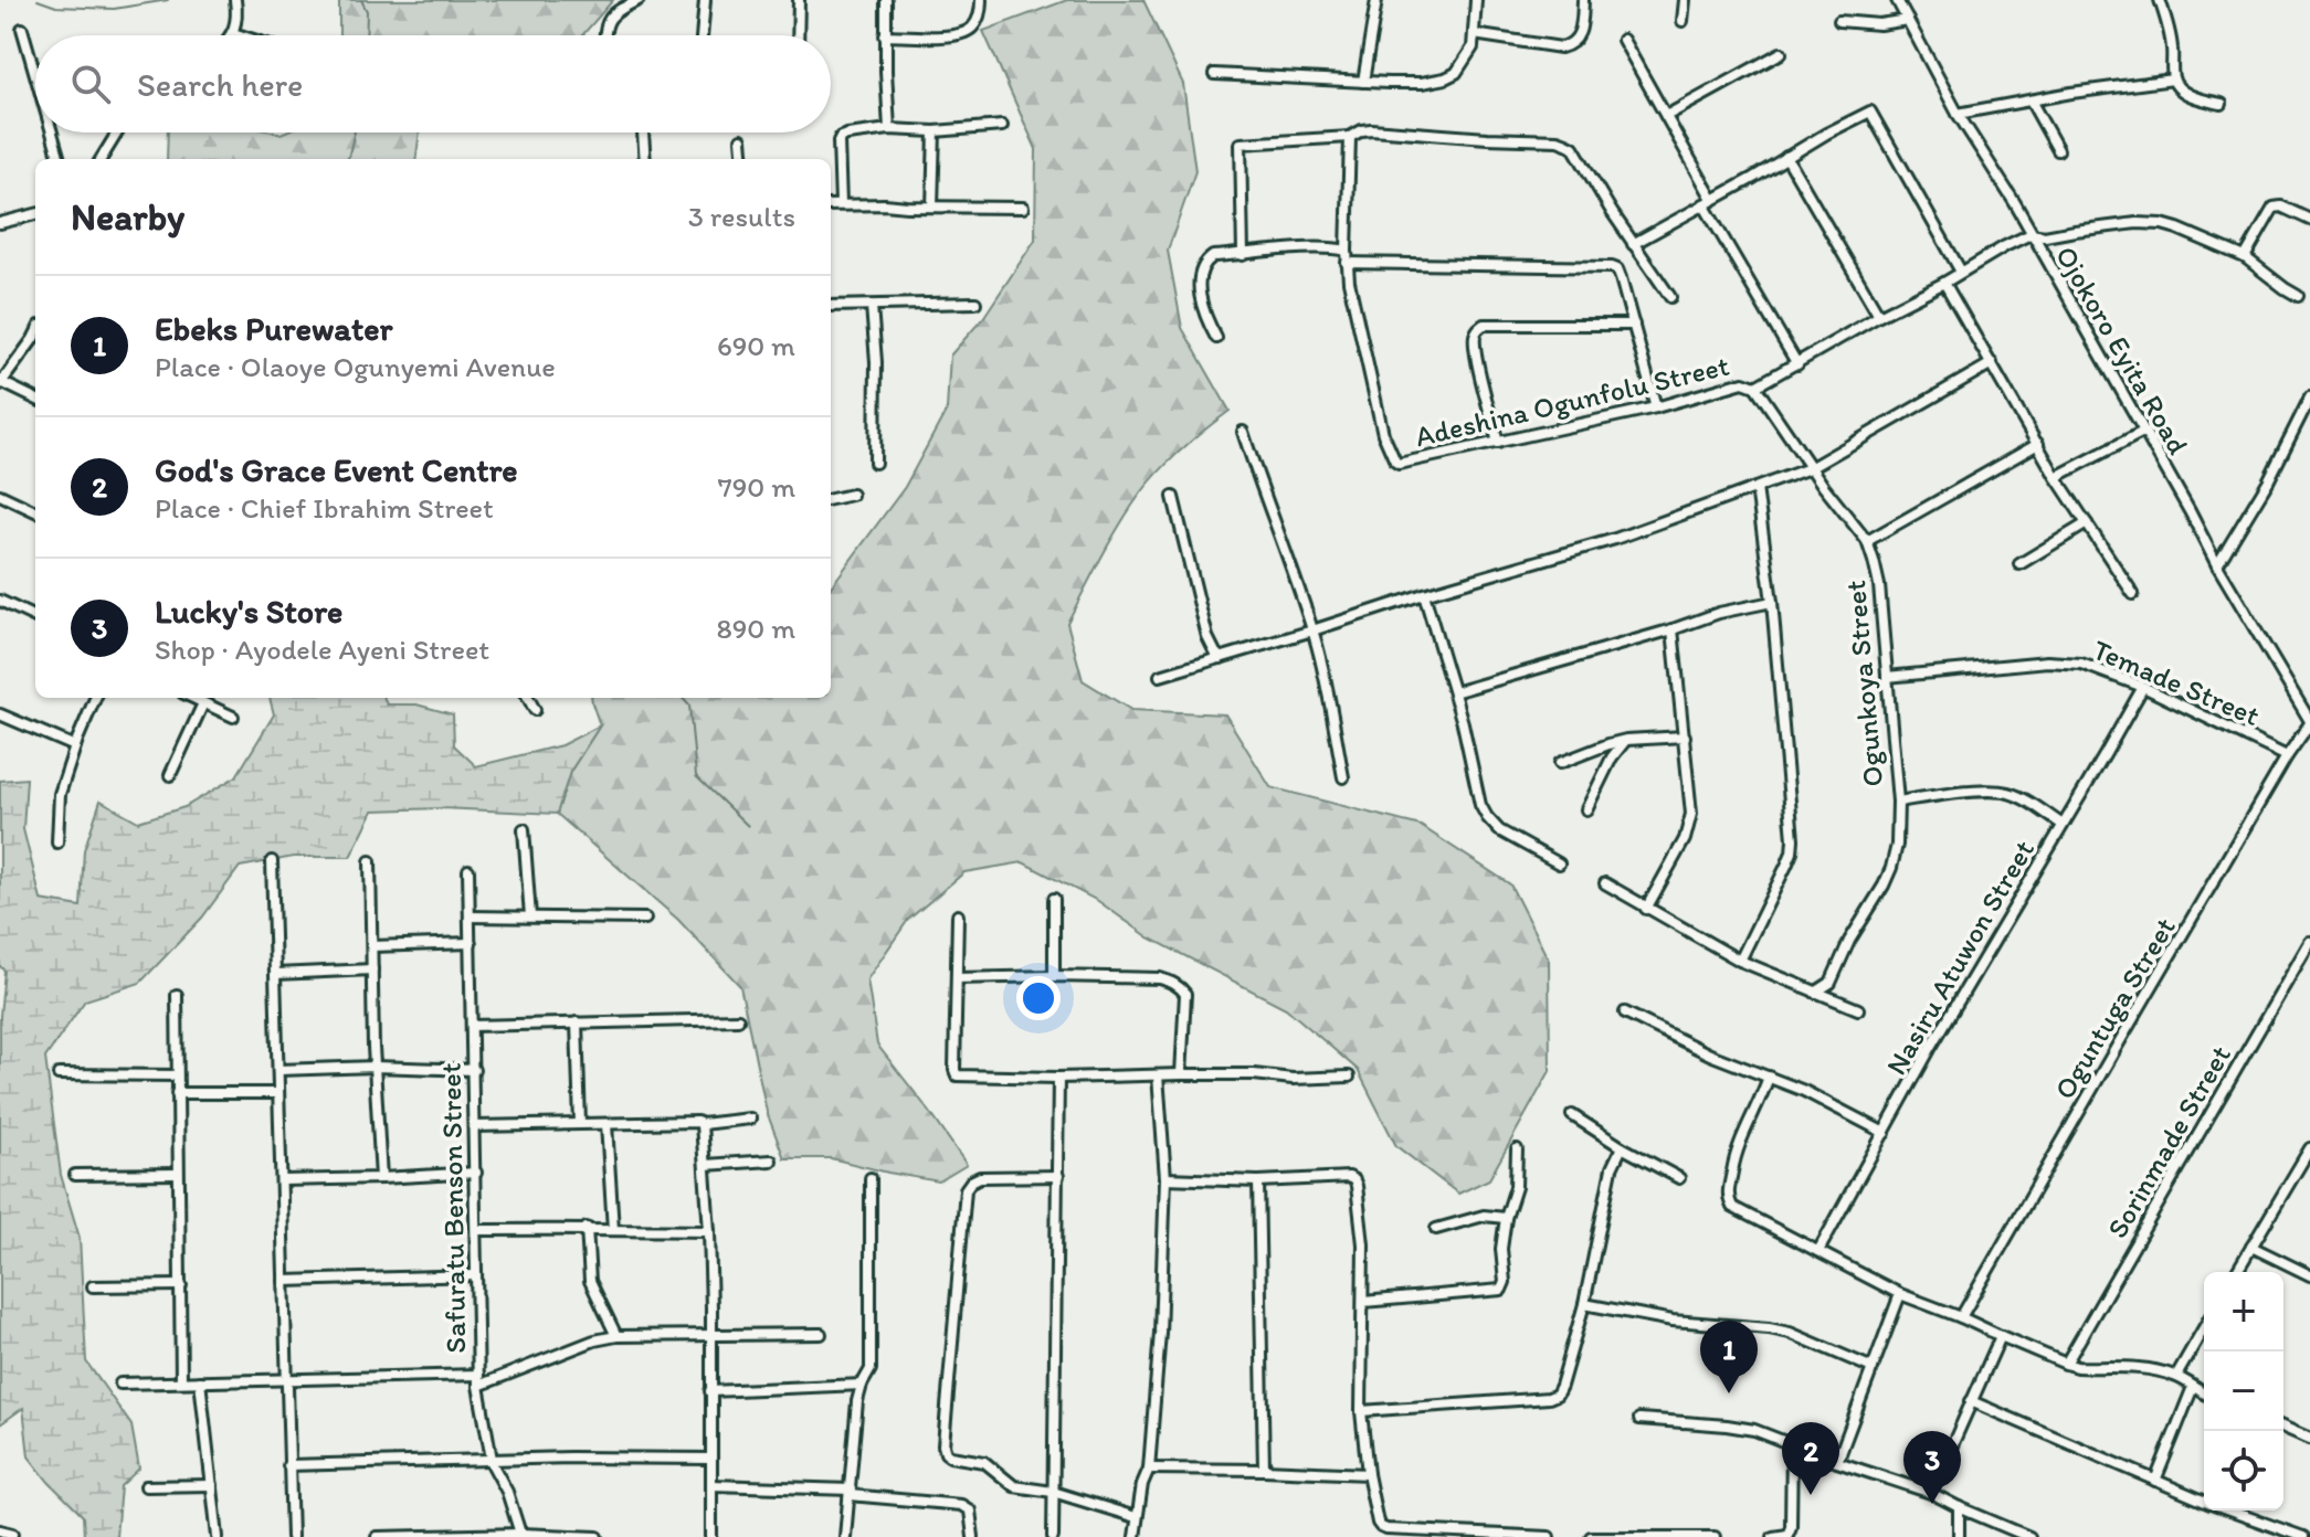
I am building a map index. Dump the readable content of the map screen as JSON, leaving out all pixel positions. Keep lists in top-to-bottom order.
{
  "streets": {
    "street": [
      "Ojokoro Eyita Road",
      "Adeshina Ogunfolu Street",
      "Temade Street",
      "Ogunkoya Street",
      "Nasiru Atuwon Street",
      "Oguntuga Street",
      "Sorinmade Street",
      "Safuratu Benson Street"
    ]
  },
  "crossings": [
    ["Ojokoro Eyita Road", "Oguntuga Street"],
    ["Adeshina Ogunfolu Street", "Ogunkoya Street"],
    ["Temade Street", "Ogunkoya Street"],
    ["Temade Street", "Nasiru Atuwon Street"],
    ["Temade Street", "Oguntuga Street"]
  ],
  "page": {
    "search": "Search here",
    "heading": ["Nearby", "3 results"],
    "list": [
      {
        "mark": "1",
        "name": "Ebeks Purewater",
        "note": "Place · Olaoye Ogunyemi Avenue",
        "value": "690 m"
      },
      {
        "mark": "2",
        "name": "God's Grace Event Centre",
        "note": "Place · Chief Ibrahim Street",
        "value": "790 m"
      },
      {
        "mark": "3",
        "name": "Lucky's Store",
        "note": "Shop · Ayodele Ayeni Street",
        "value": "890 m"
      }
    ],
    "map_buttons": ["+", "−"],
    "pins": ["1", "2", "3"]
  }
}
